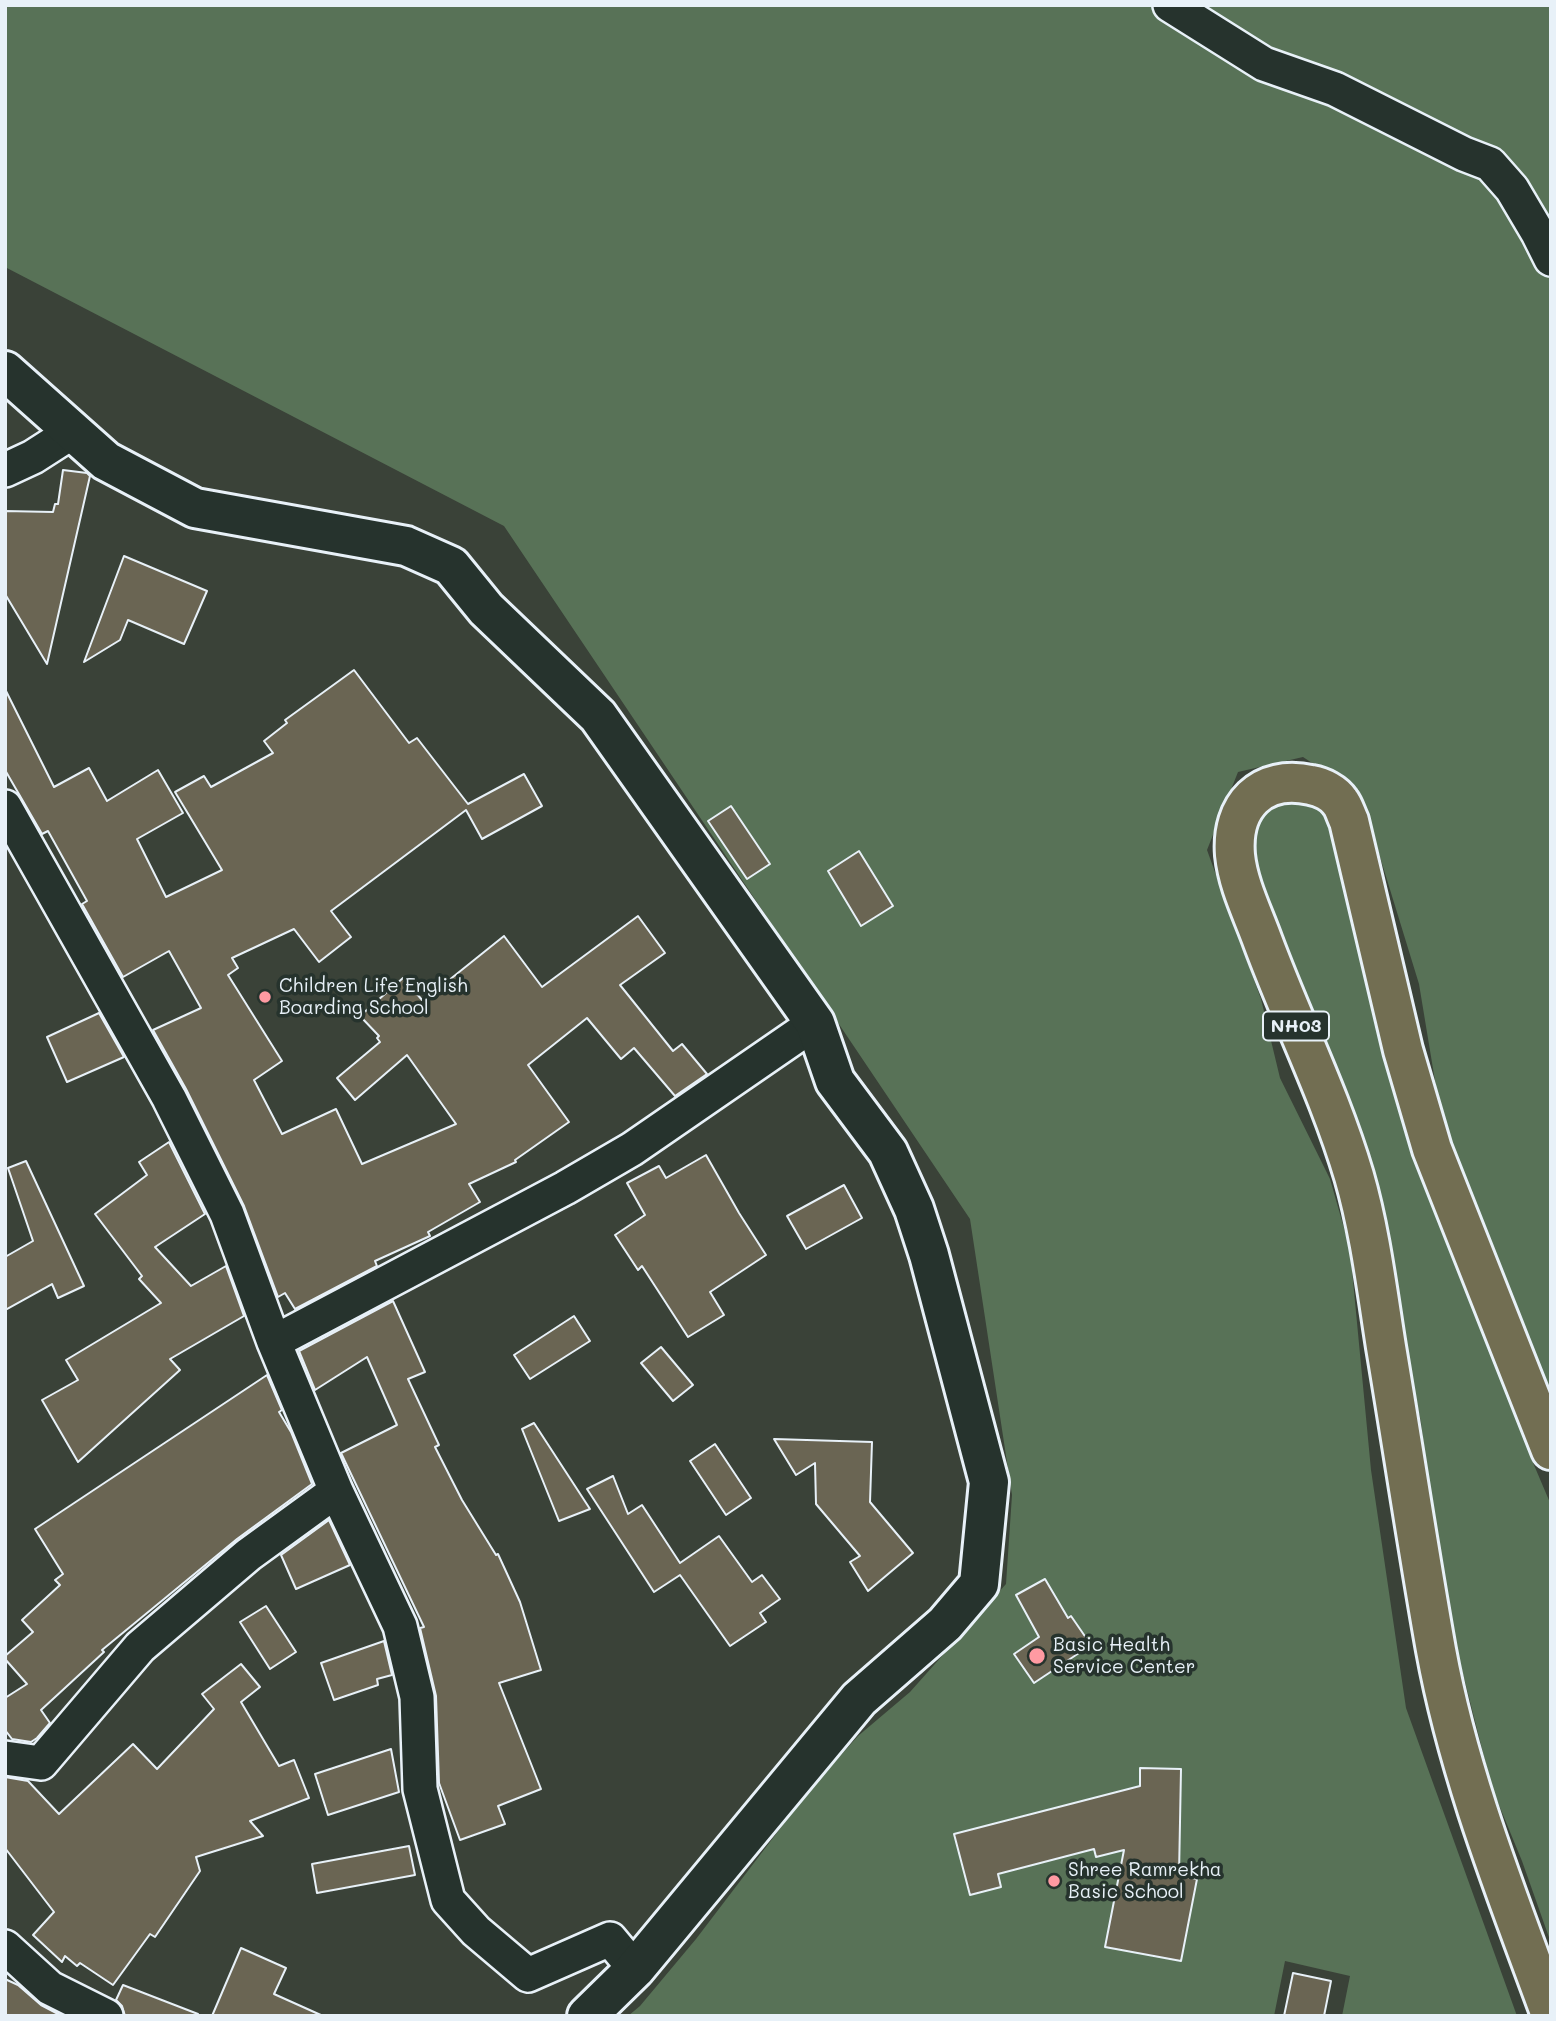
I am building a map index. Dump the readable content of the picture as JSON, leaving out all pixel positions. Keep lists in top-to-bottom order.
{
  "streets": {
    "main road": ["NH03"]
  },
  "places": ["Children Life English Boarding School", "Basic Health Service Center", "Shree Ramrekha Basic School"]
}
